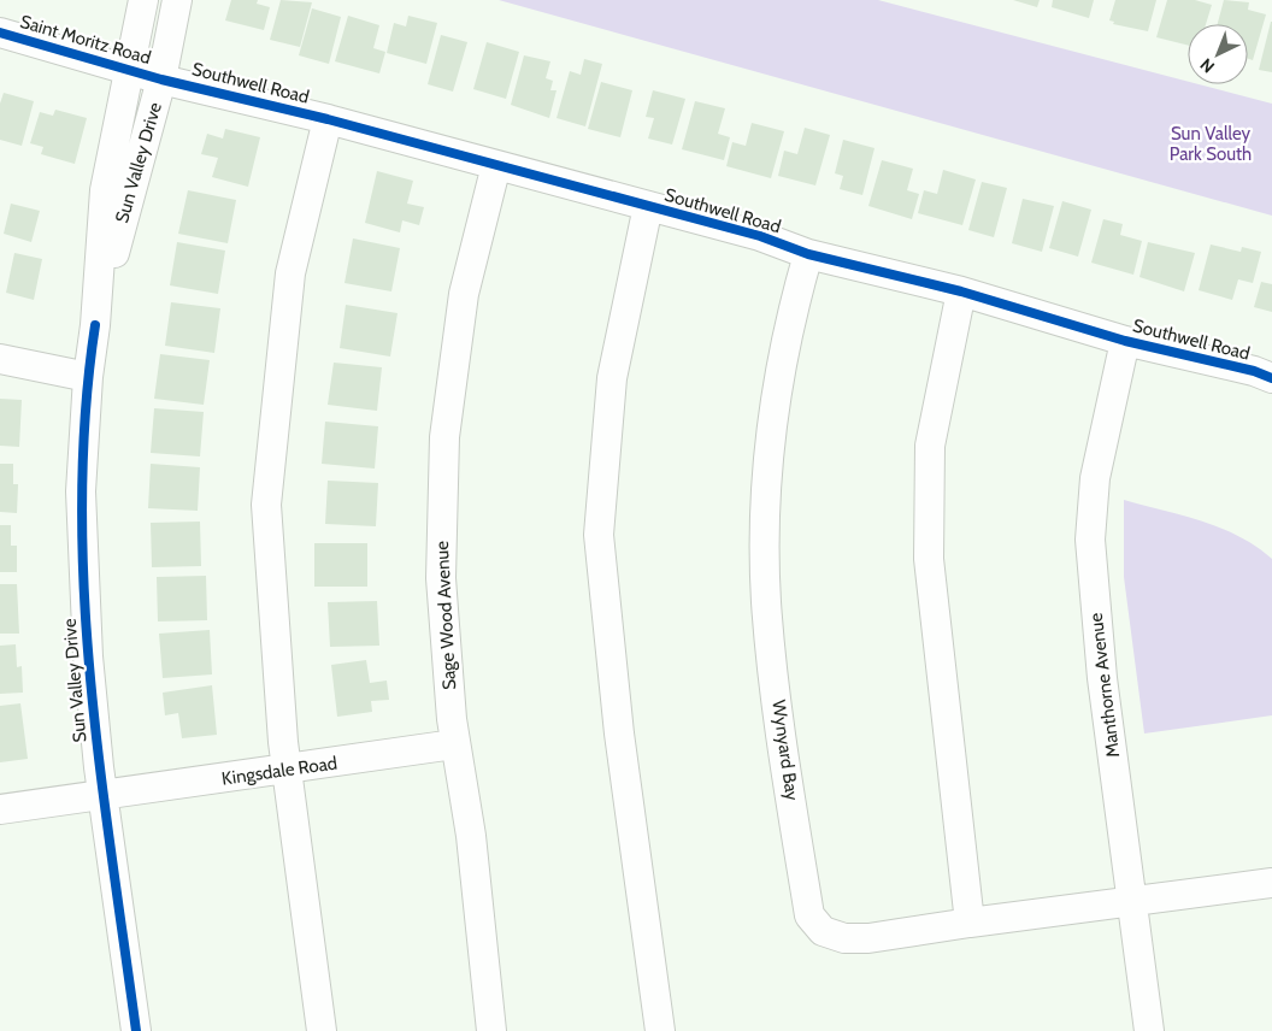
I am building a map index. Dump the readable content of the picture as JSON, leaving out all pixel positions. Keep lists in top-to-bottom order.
{
  "streets": {
    "street": [
      "Saint Moritz Road",
      "Southwell Road",
      "Sun Valley Drive",
      "Sage Wood Avenue",
      "Manthorne Avenue",
      "Wynyard Bay",
      "Kingsdale Road"
    ]
  },
  "crossings": [
    ["Saint Moritz Road", "Southwell Road"],
    ["Saint Moritz Road", "Sun Valley Drive"],
    ["Southwell Road", "Sun Valley Drive"],
    ["Southwell Road", "Sage Wood Avenue"],
    ["Southwell Road", "Manthorne Avenue"],
    ["Southwell Road", "Wynyard Bay"],
    ["Sun Valley Drive", "Kingsdale Road"],
    ["Sage Wood Avenue", "Kingsdale Road"],
    ["Manthorne Avenue", "Wynyard Bay"]
  ],
  "parks": ["Sun Valley Park South"],
  "north": "bottom left"
}
